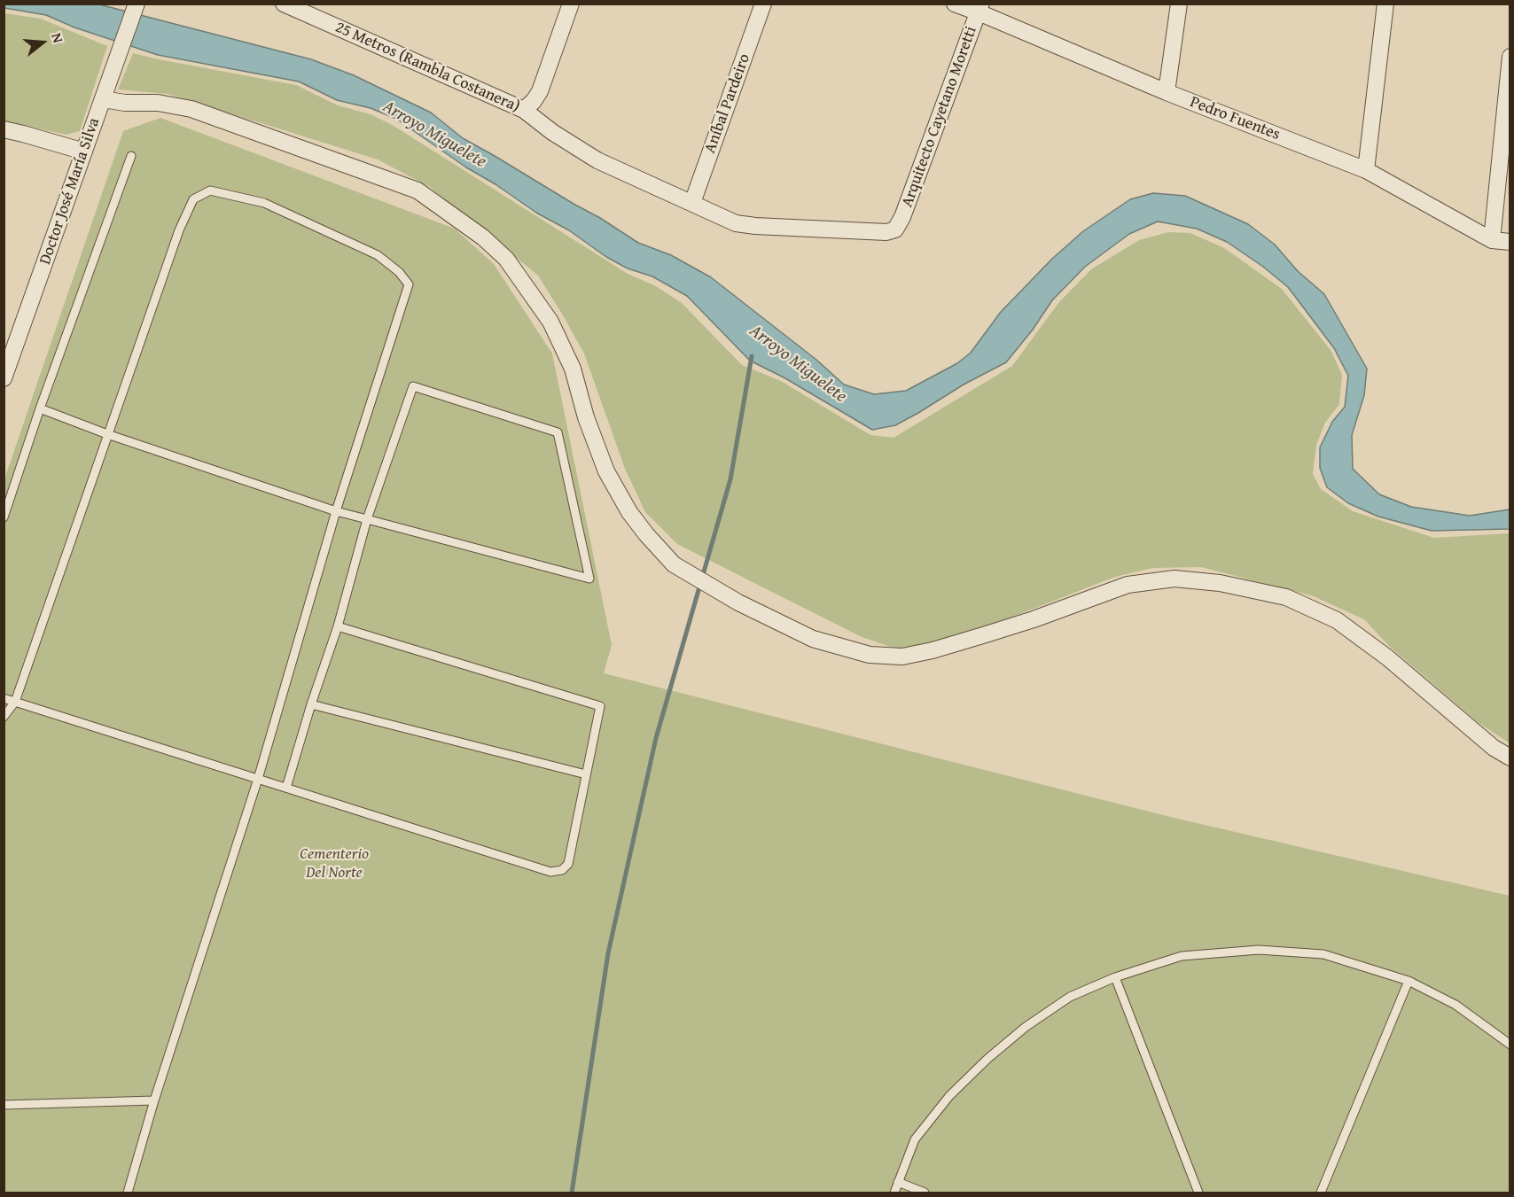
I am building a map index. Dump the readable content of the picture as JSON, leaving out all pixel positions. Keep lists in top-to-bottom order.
{
  "streets": {
    "street": [
      "25 Metros (Rambla Costanera)",
      "Aníbal Pardeiro",
      "Arquitecto Cayetano Moretti",
      "Pedro Fuentes",
      "Doctor José María Silva"
    ]
  },
  "crossings": [
    ["25 Metros (Rambla Costanera)", "Aníbal Pardeiro"],
    ["25 Metros (Rambla Costanera)", "Arquitecto Cayetano Moretti"],
    ["Arquitecto Cayetano Moretti", "Pedro Fuentes"]
  ],
  "water": ["Arroyo Miguelete"],
  "parks": ["Cementerio Del Norte"],
  "north": "right"
}
